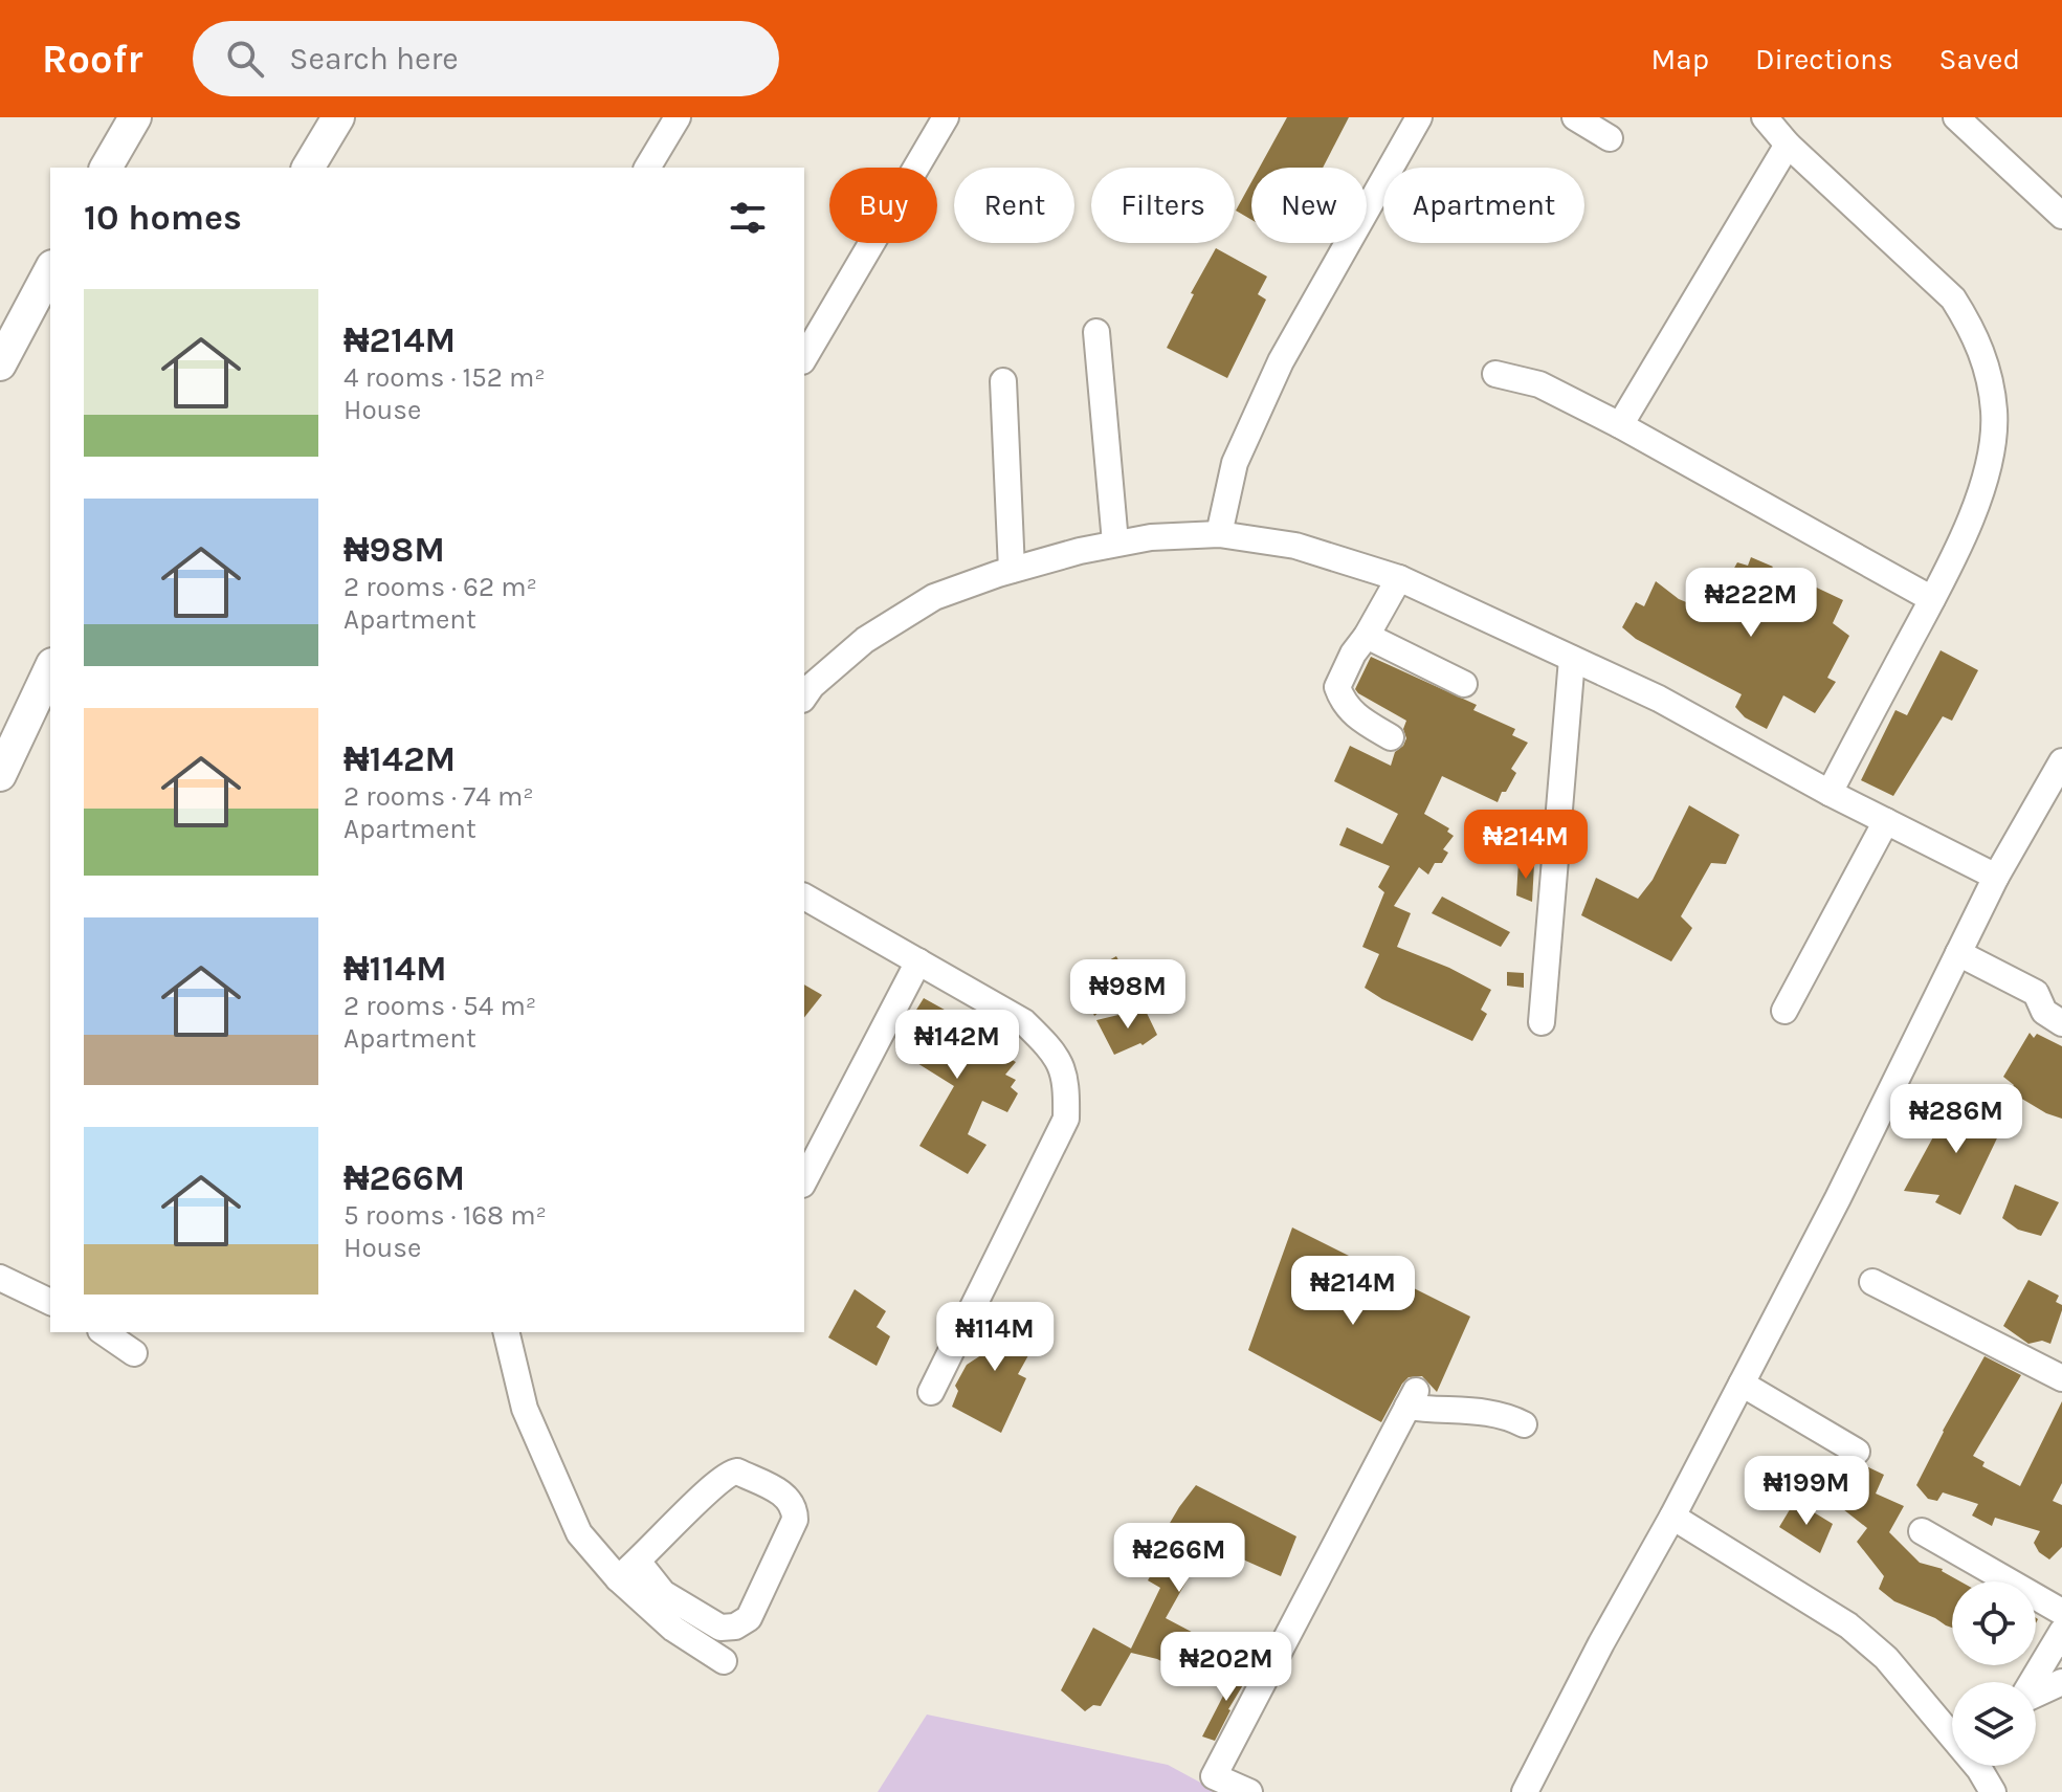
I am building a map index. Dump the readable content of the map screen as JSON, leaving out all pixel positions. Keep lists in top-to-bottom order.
{
  "page": {
    "header": "Roofr",
    "search": "Search here",
    "nav": ["Map", "Directions", "Saved"],
    "chip": [
      "Buy",
      "Rent",
      "Filters",
      "New",
      "Apartment"
    ],
    "heading": "10 homes",
    "list": [
      {
        "name": "₦214M",
        "note": "4 rooms · 152 m² · House"
      },
      {
        "name": "₦98M",
        "note": "2 rooms · 62 m² · Apartment"
      },
      {
        "name": "₦142M",
        "note": "2 rooms · 74 m² · Apartment"
      },
      {
        "name": "₦114M",
        "note": "2 rooms · 54 m² · Apartment"
      },
      {
        "name": "₦266M",
        "note": "5 rooms · 168 m² · House"
      }
    ],
    "price": [
      "₦222M",
      "₦214M",
      "₦98M",
      "₦142M",
      "₦286M",
      "₦214M",
      "₦114M",
      "₦199M",
      "₦266M",
      "₦202M"
    ]
  }
}
